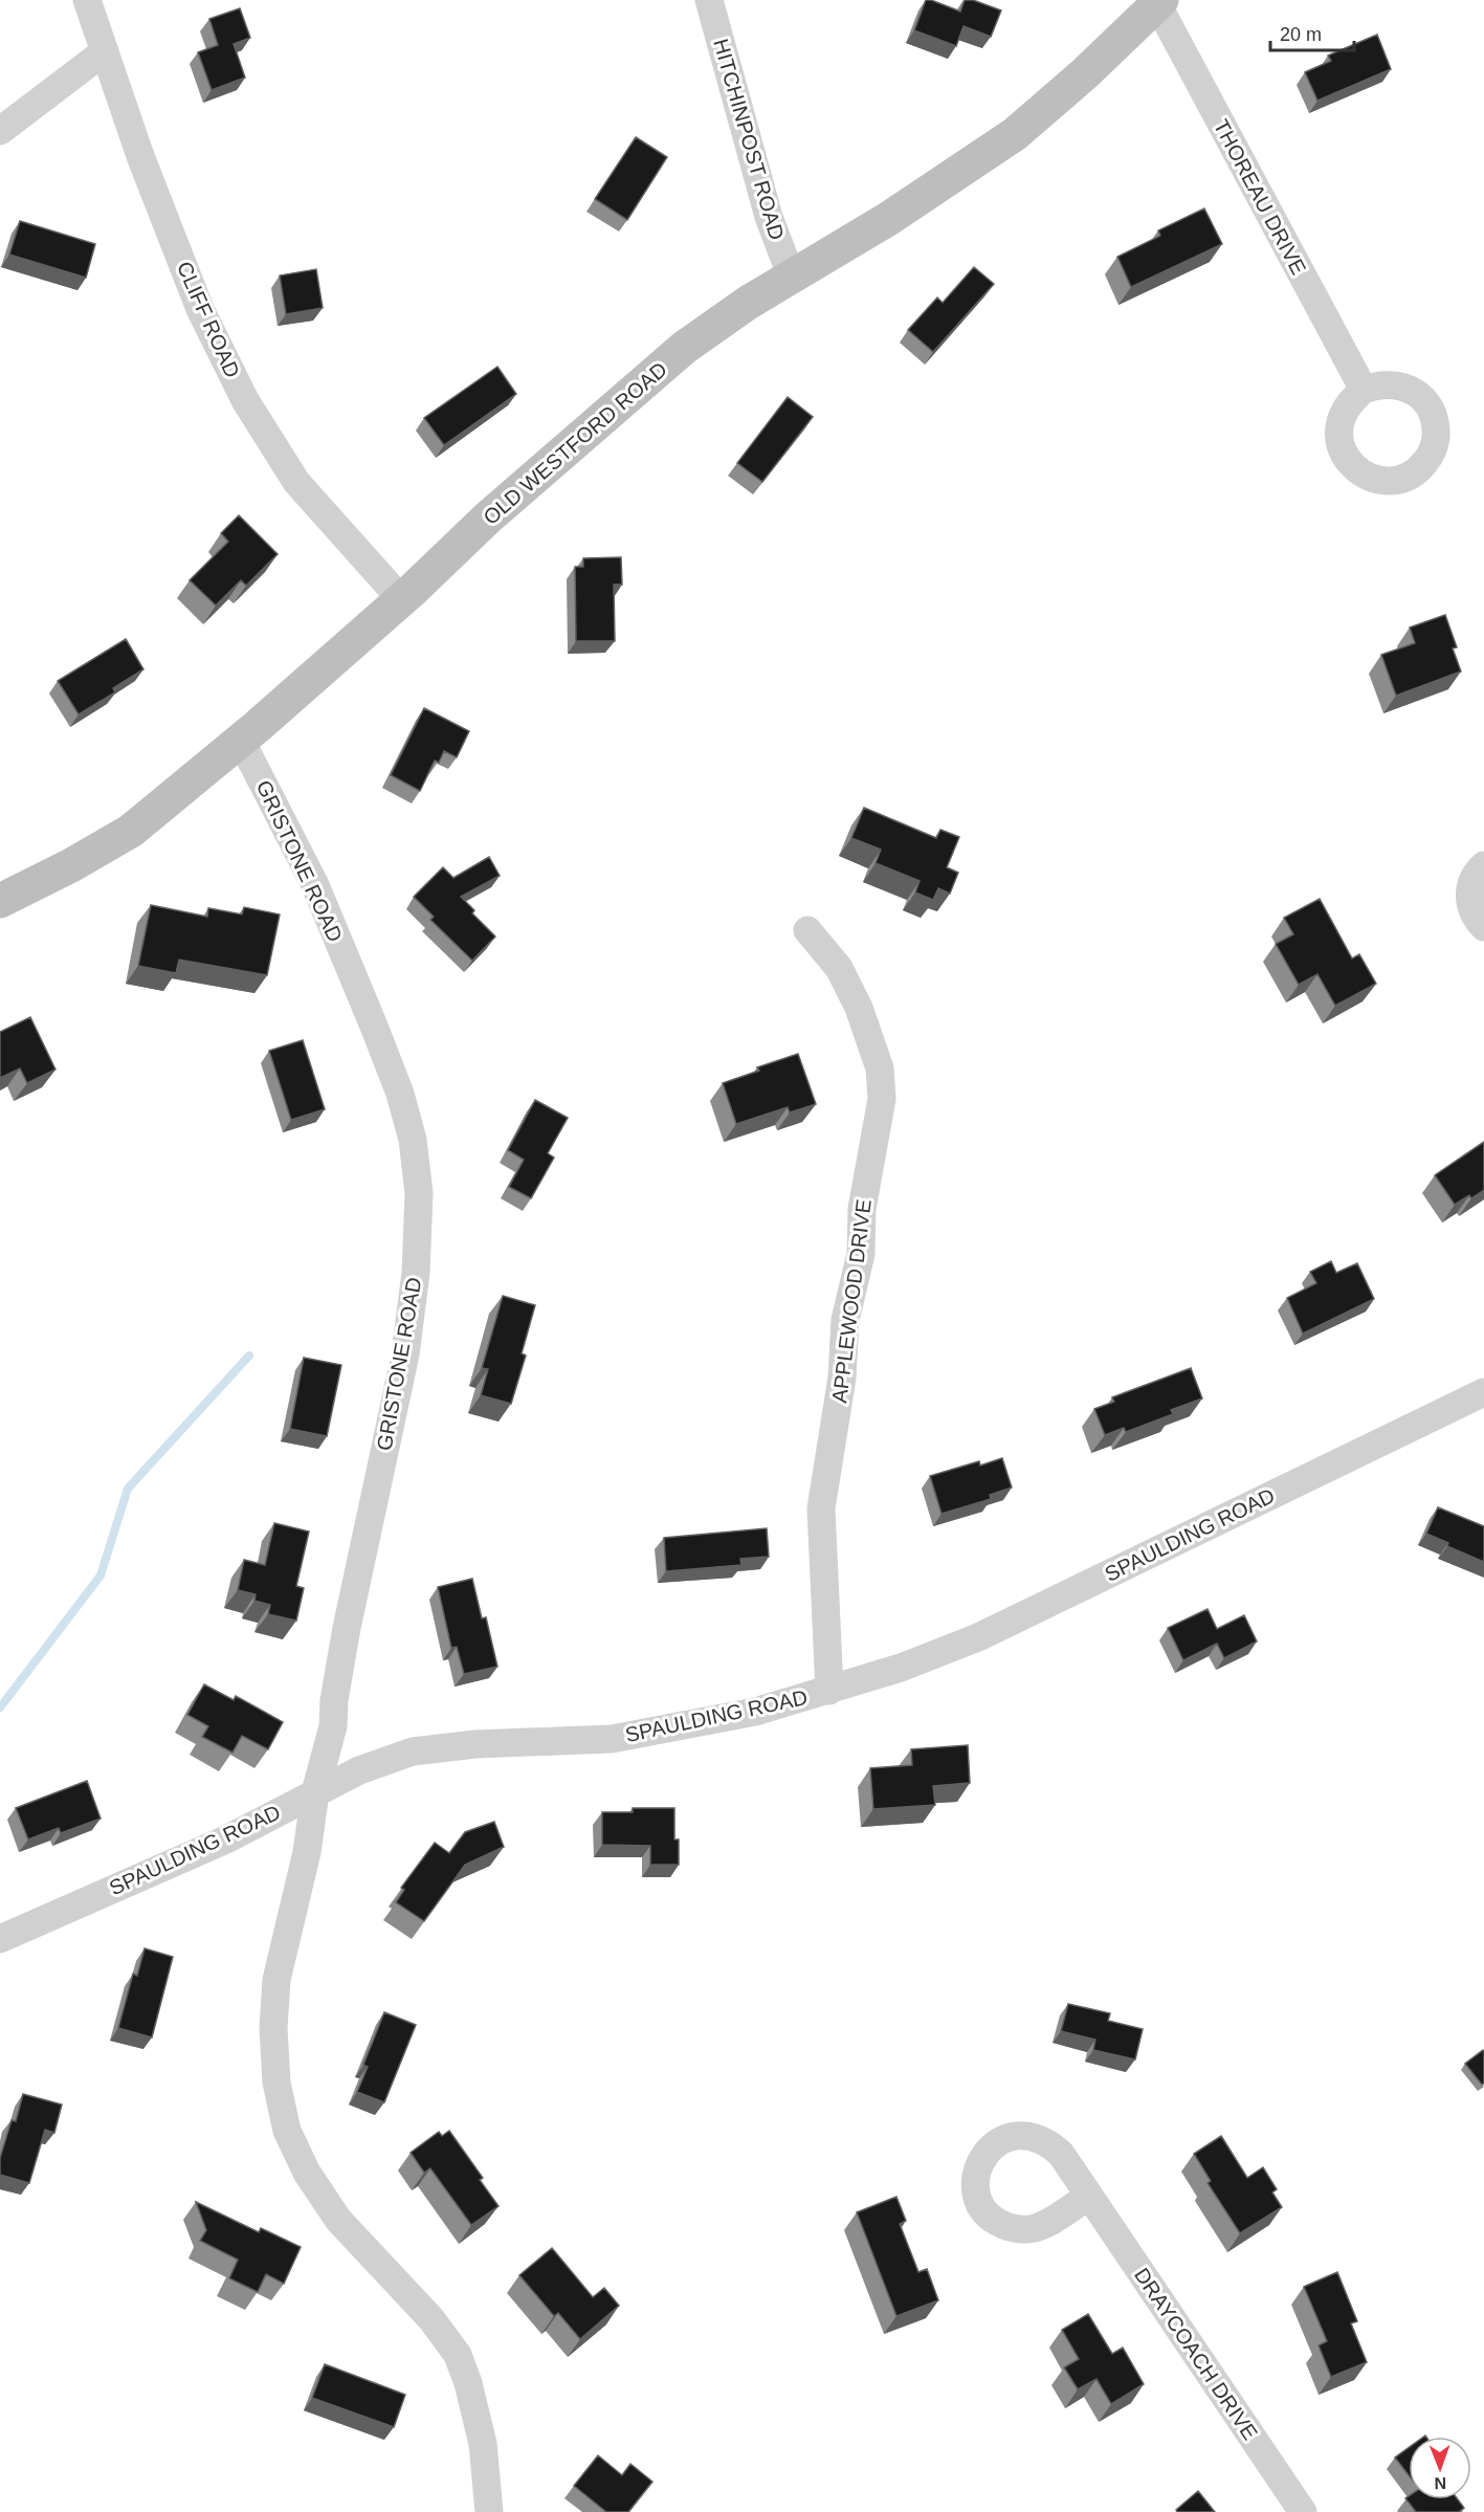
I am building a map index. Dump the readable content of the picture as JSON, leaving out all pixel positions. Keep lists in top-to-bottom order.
{
  "streets": {
    "main road": ["OLD WESTFORD ROAD"],
    "street": [
      "HITCHINPOST ROAD",
      "THOREAU DRIVE",
      "CLIFF ROAD",
      "GRISTONE ROAD",
      "APPLEWOOD DRIVE",
      "SPAULDING ROAD",
      "DRAYCOACH DRIVE"
    ]
  },
  "crossings": [
    ["HITCHINPOST ROAD", "OLD WESTFORD ROAD"],
    ["THOREAU DRIVE", "OLD WESTFORD ROAD"],
    ["CLIFF ROAD", "OLD WESTFORD ROAD"],
    ["OLD WESTFORD ROAD", "GRISTONE ROAD"],
    ["GRISTONE ROAD", "SPAULDING ROAD"],
    ["APPLEWOOD DRIVE", "SPAULDING ROAD"]
  ],
  "scale_bar": "20 m",
  "north": "bottom"
}
